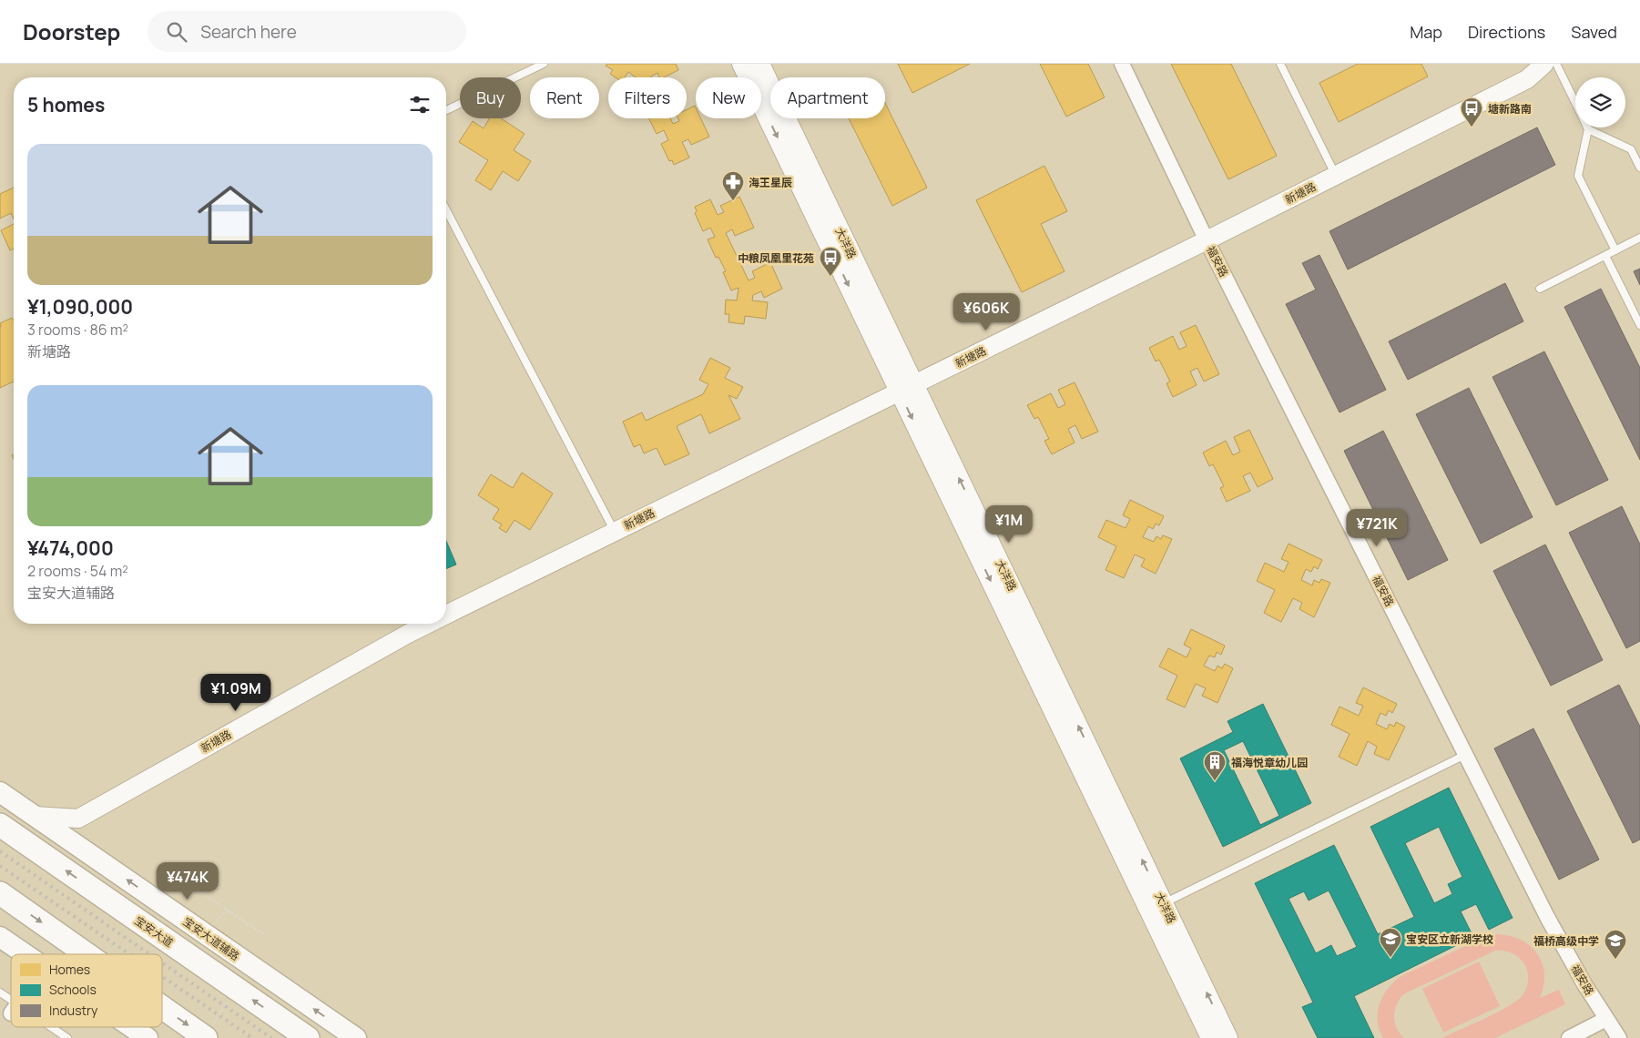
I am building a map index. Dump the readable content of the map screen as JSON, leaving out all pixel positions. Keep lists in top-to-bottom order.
{
  "streets": {
    "main road": ["宝安大道", "宝安大道辅路"],
    "street": ["新塘路", "大洋路", "福安路"]
  },
  "crossings": [
    ["新塘路", "大洋路"],
    ["新塘路", "福安路"],
    ["新塘路", "宝安大道辅路"]
  ],
  "places": {
    "bus stop": ["塘新路南", "中粮凤凰里花苑"],
    "pharmacy": ["海王星辰"],
    "building": ["福海悦章幼儿园"],
    "school or university": ["宝安区立新湖学校", "福桥高级中学"]
  },
  "legend": ["Homes", "Schools", "Industry"],
  "page": {
    "header": "Doorstep",
    "search": "Search here",
    "nav": ["Map", "Directions", "Saved"],
    "chip": [
      "Buy",
      "Rent",
      "Filters",
      "New",
      "Apartment"
    ],
    "heading": "5 homes",
    "list": [
      {
        "name": "¥1,090,000",
        "note": "3 rooms · 86 m² · 新塘路"
      },
      {
        "name": "¥474,000",
        "note": "2 rooms · 54 m² · 宝安大道辅路"
      }
    ],
    "price": [
      "¥606K",
      "¥1M",
      "¥721K",
      "¥1.09M",
      "¥474K"
    ]
  }
}
